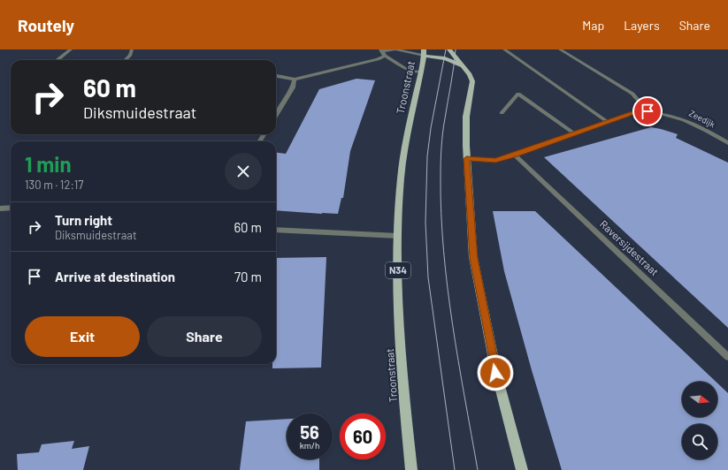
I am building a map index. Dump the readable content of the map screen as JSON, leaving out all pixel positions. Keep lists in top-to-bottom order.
{
  "streets": {
    "main road": ["Troonstraat", "N34"],
    "street": ["Zeedijk", "Raversijdestraat"]
  },
  "crossings": [
    ["Troonstraat", "N34"],
    ["Zeedijk", "Raversijdestraat"]
  ],
  "north": "right",
  "page": {
    "header": "Routely",
    "nav": ["Map", "Layers", "Share"],
    "turn": ["60 m", "Diksmuidestraat"],
    "heading": ["1 min", "130 m · 12:17"],
    "list": [
      {
        "name": "Turn right",
        "note": "Diksmuidestraat",
        "value": "60 m"
      },
      {
        "name": "Arrive at destination",
        "value": "70 m"
      }
    ],
    "buttons": ["Exit", "Share"],
    "speed": "56 km/h",
    "limit": "60"
  }
}
